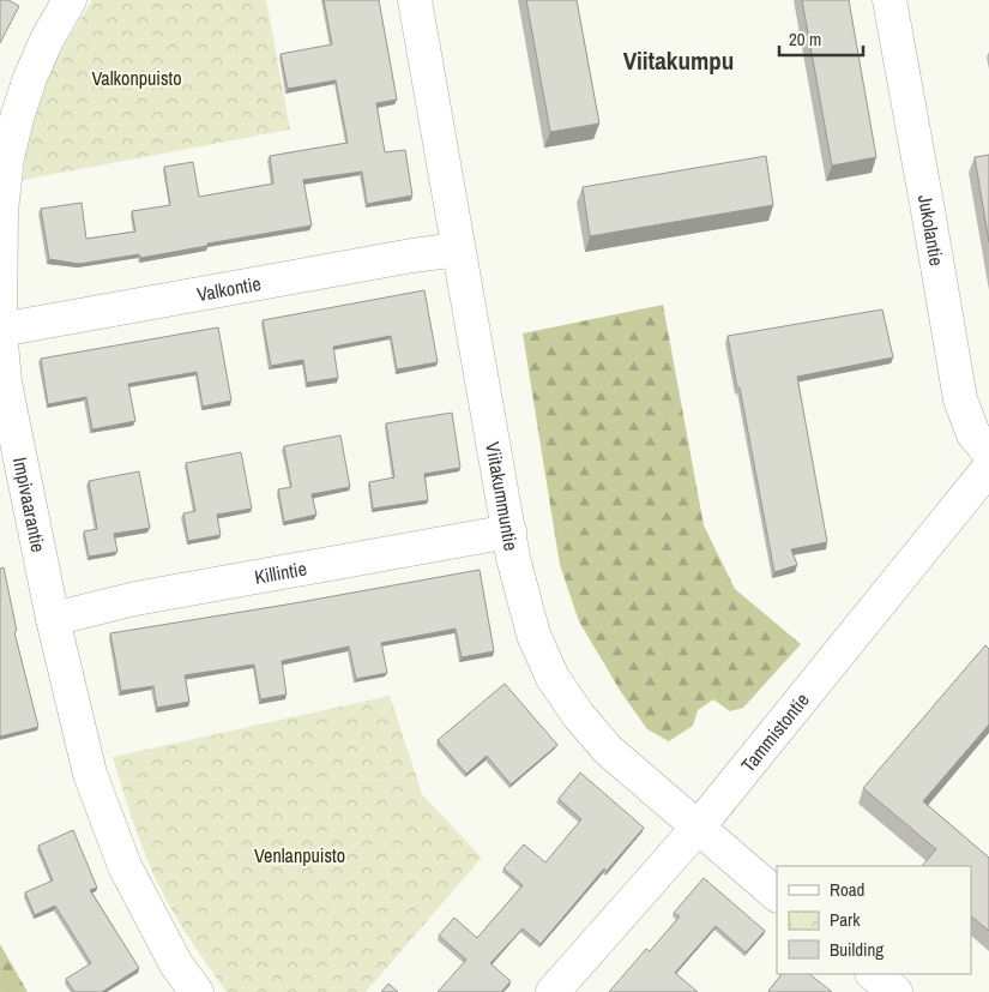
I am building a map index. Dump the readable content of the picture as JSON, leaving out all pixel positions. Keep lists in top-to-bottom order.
{
  "streets": {
    "street": [
      "Jukolantie",
      "Valkontie",
      "Viitakummuntie",
      "Impivaarantie",
      "Killintie",
      "Tammistontie"
    ]
  },
  "crossings": [
    ["Valkontie", "Viitakummuntie"],
    ["Valkontie", "Impivaarantie"],
    ["Viitakummuntie", "Killintie"],
    ["Viitakummuntie", "Tammistontie"],
    ["Impivaarantie", "Killintie"]
  ],
  "districts": ["Viitakumpu"],
  "parks": ["Valkonpuisto", "Venlanpuisto"],
  "legend": ["Road", "Park", "Building"],
  "scale_bar": "20 m"
}
